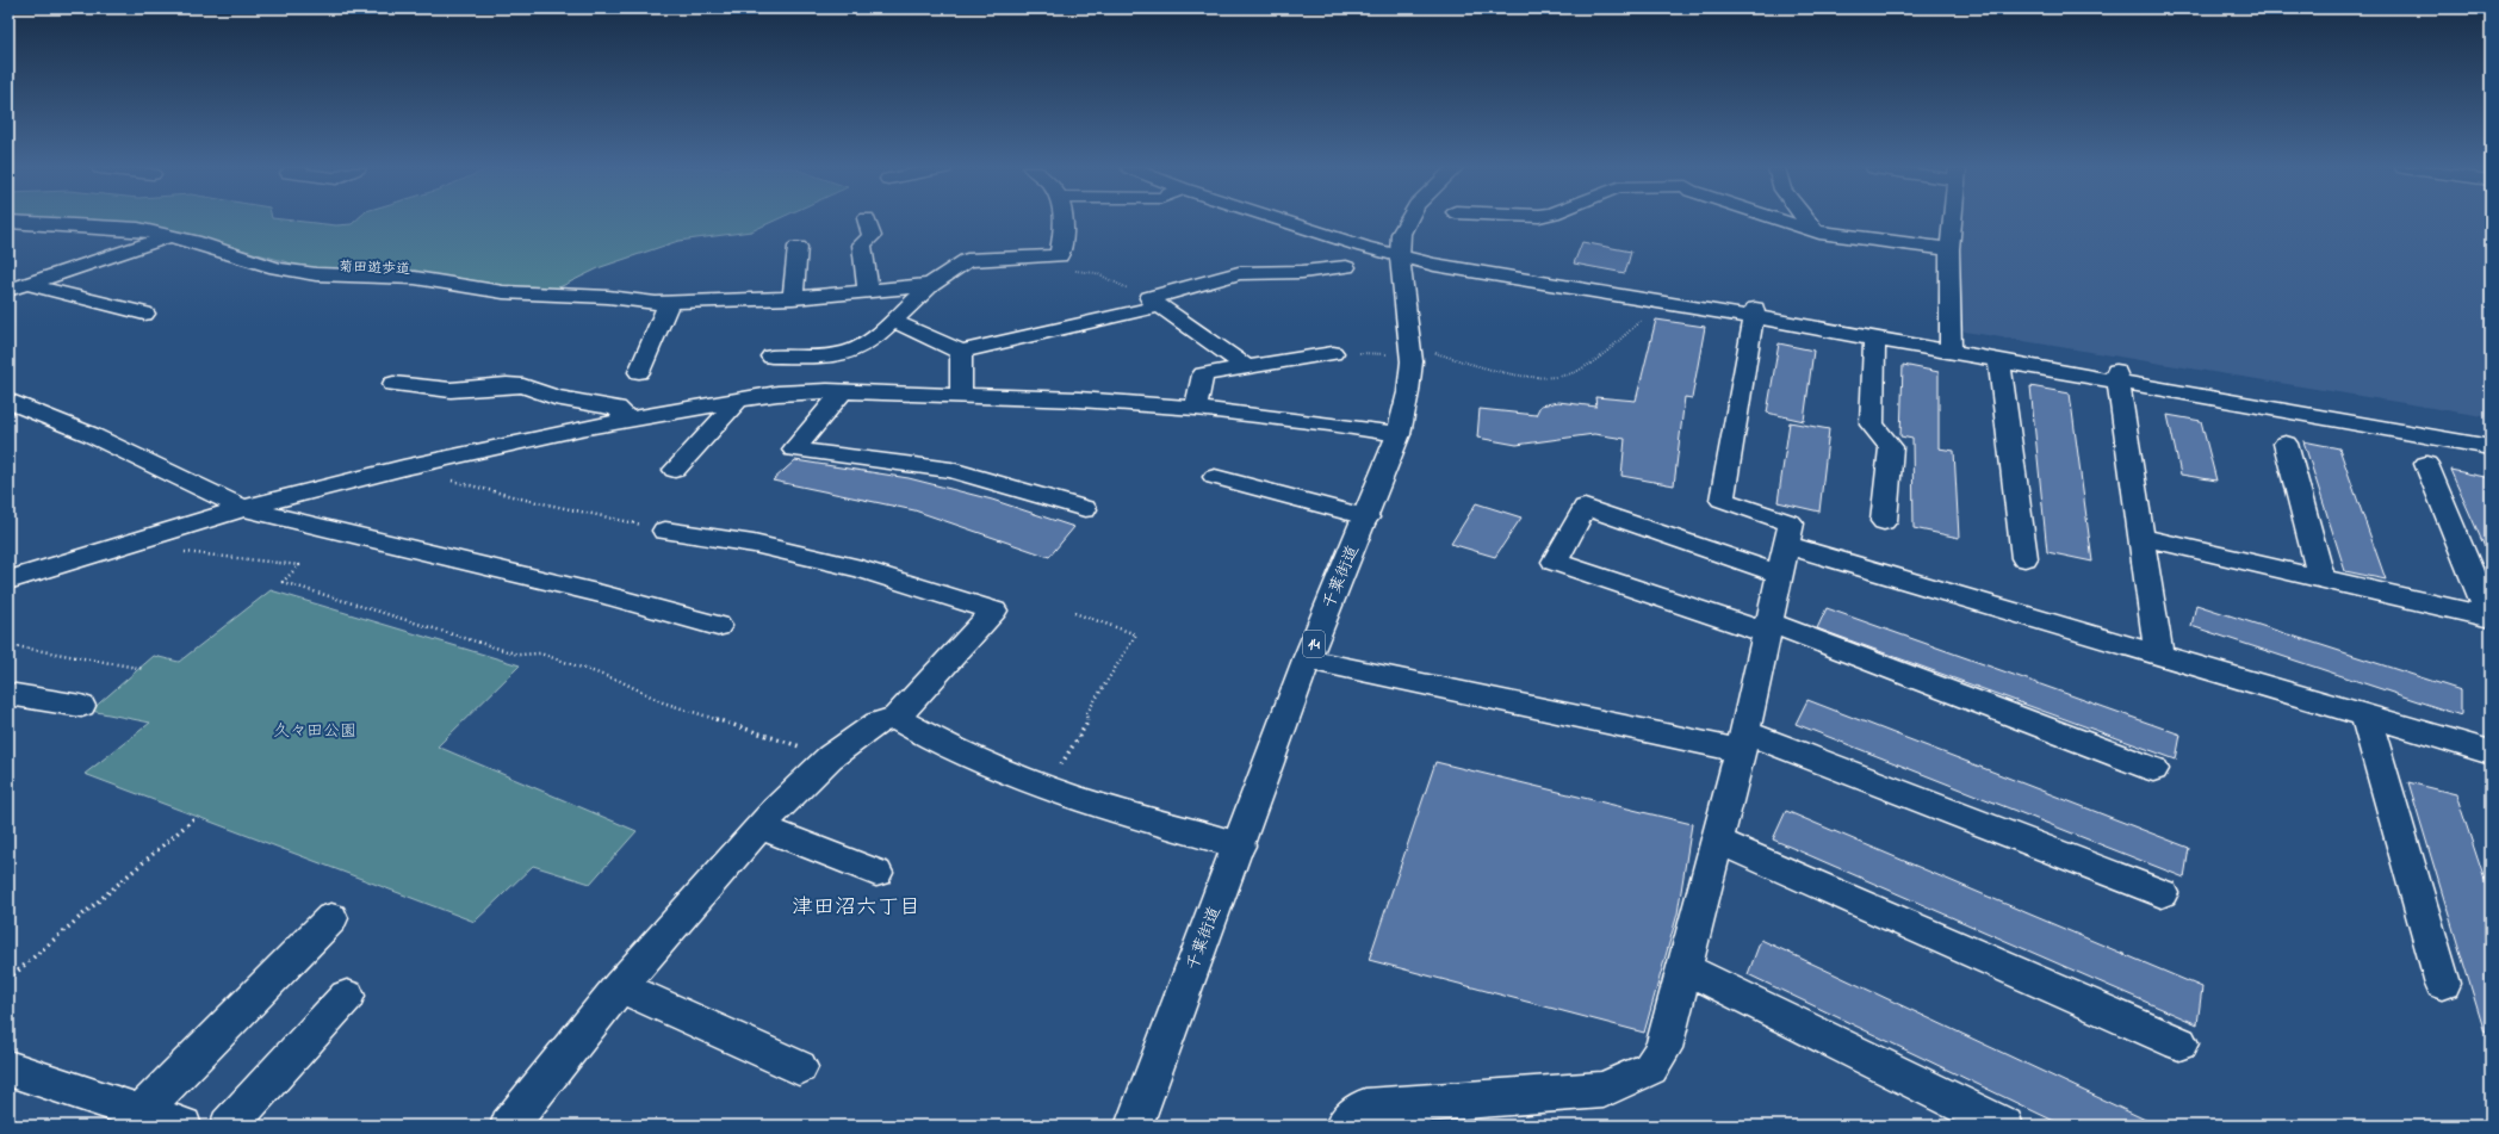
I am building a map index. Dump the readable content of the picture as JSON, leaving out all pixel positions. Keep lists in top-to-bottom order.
{
  "streets": {
    "main road": ["菊田遊歩道", "千葉街道", "14"]
  },
  "districts": ["津田沼六丁目"],
  "parks": ["久々田公園"]
}
